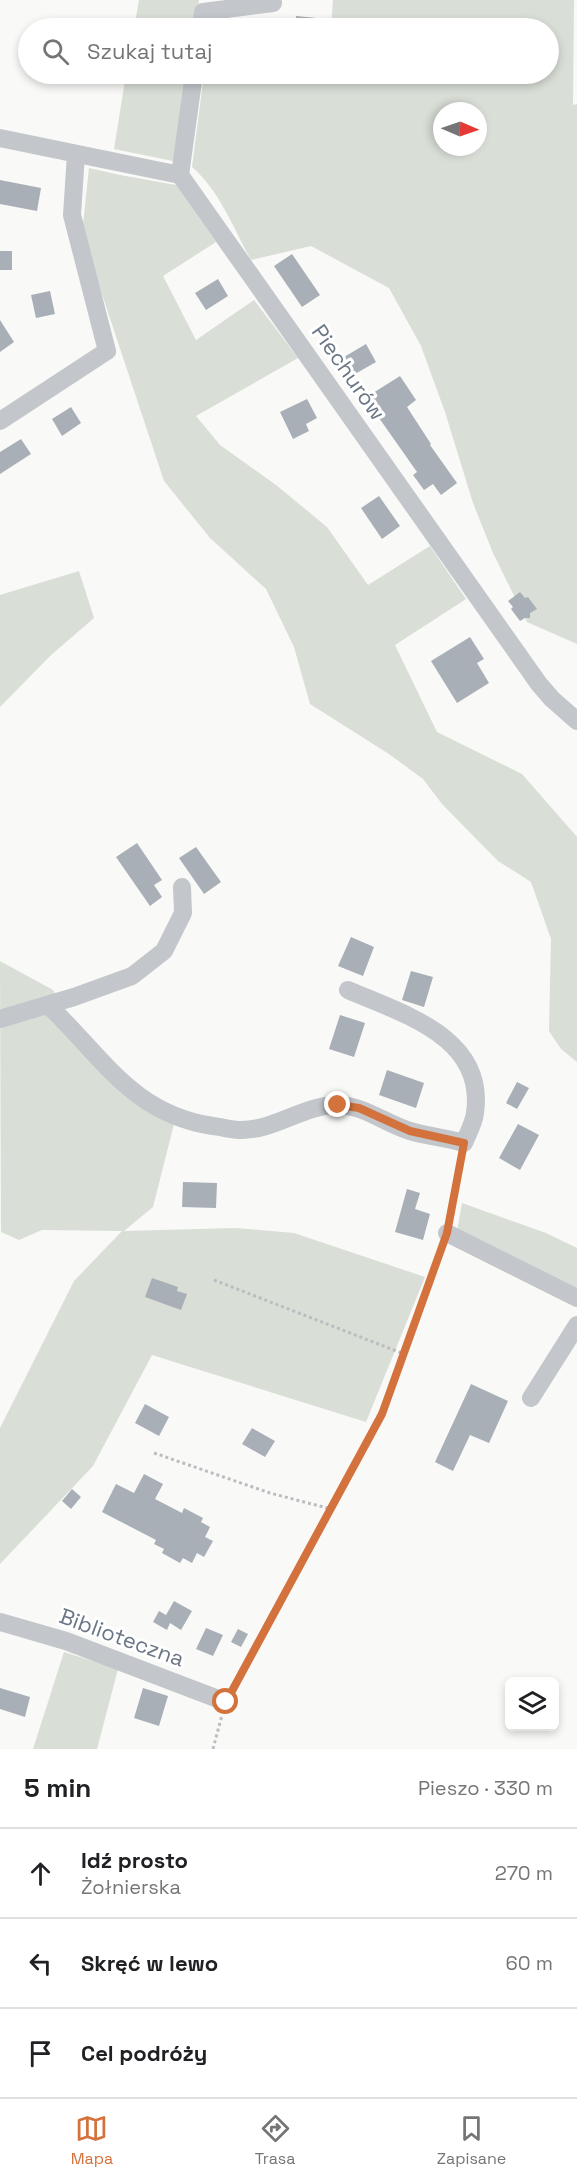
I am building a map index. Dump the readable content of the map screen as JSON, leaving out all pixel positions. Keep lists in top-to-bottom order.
{
  "streets": {
    "street": ["Piechurów", "Biblioteczna"]
  },
  "north": "right",
  "page": {
    "search": "Szukaj tutaj",
    "heading": ["5 min", "Pieszo · 330 m"],
    "list": [
      ["Idź prosto", "Żołnierska", "270 m"],
      ["Skręć w lewo", "60 m"],
      "Cel podróży"
    ],
    "nav": ["Mapa", "Trasa", "Zapisane"]
  }
}
